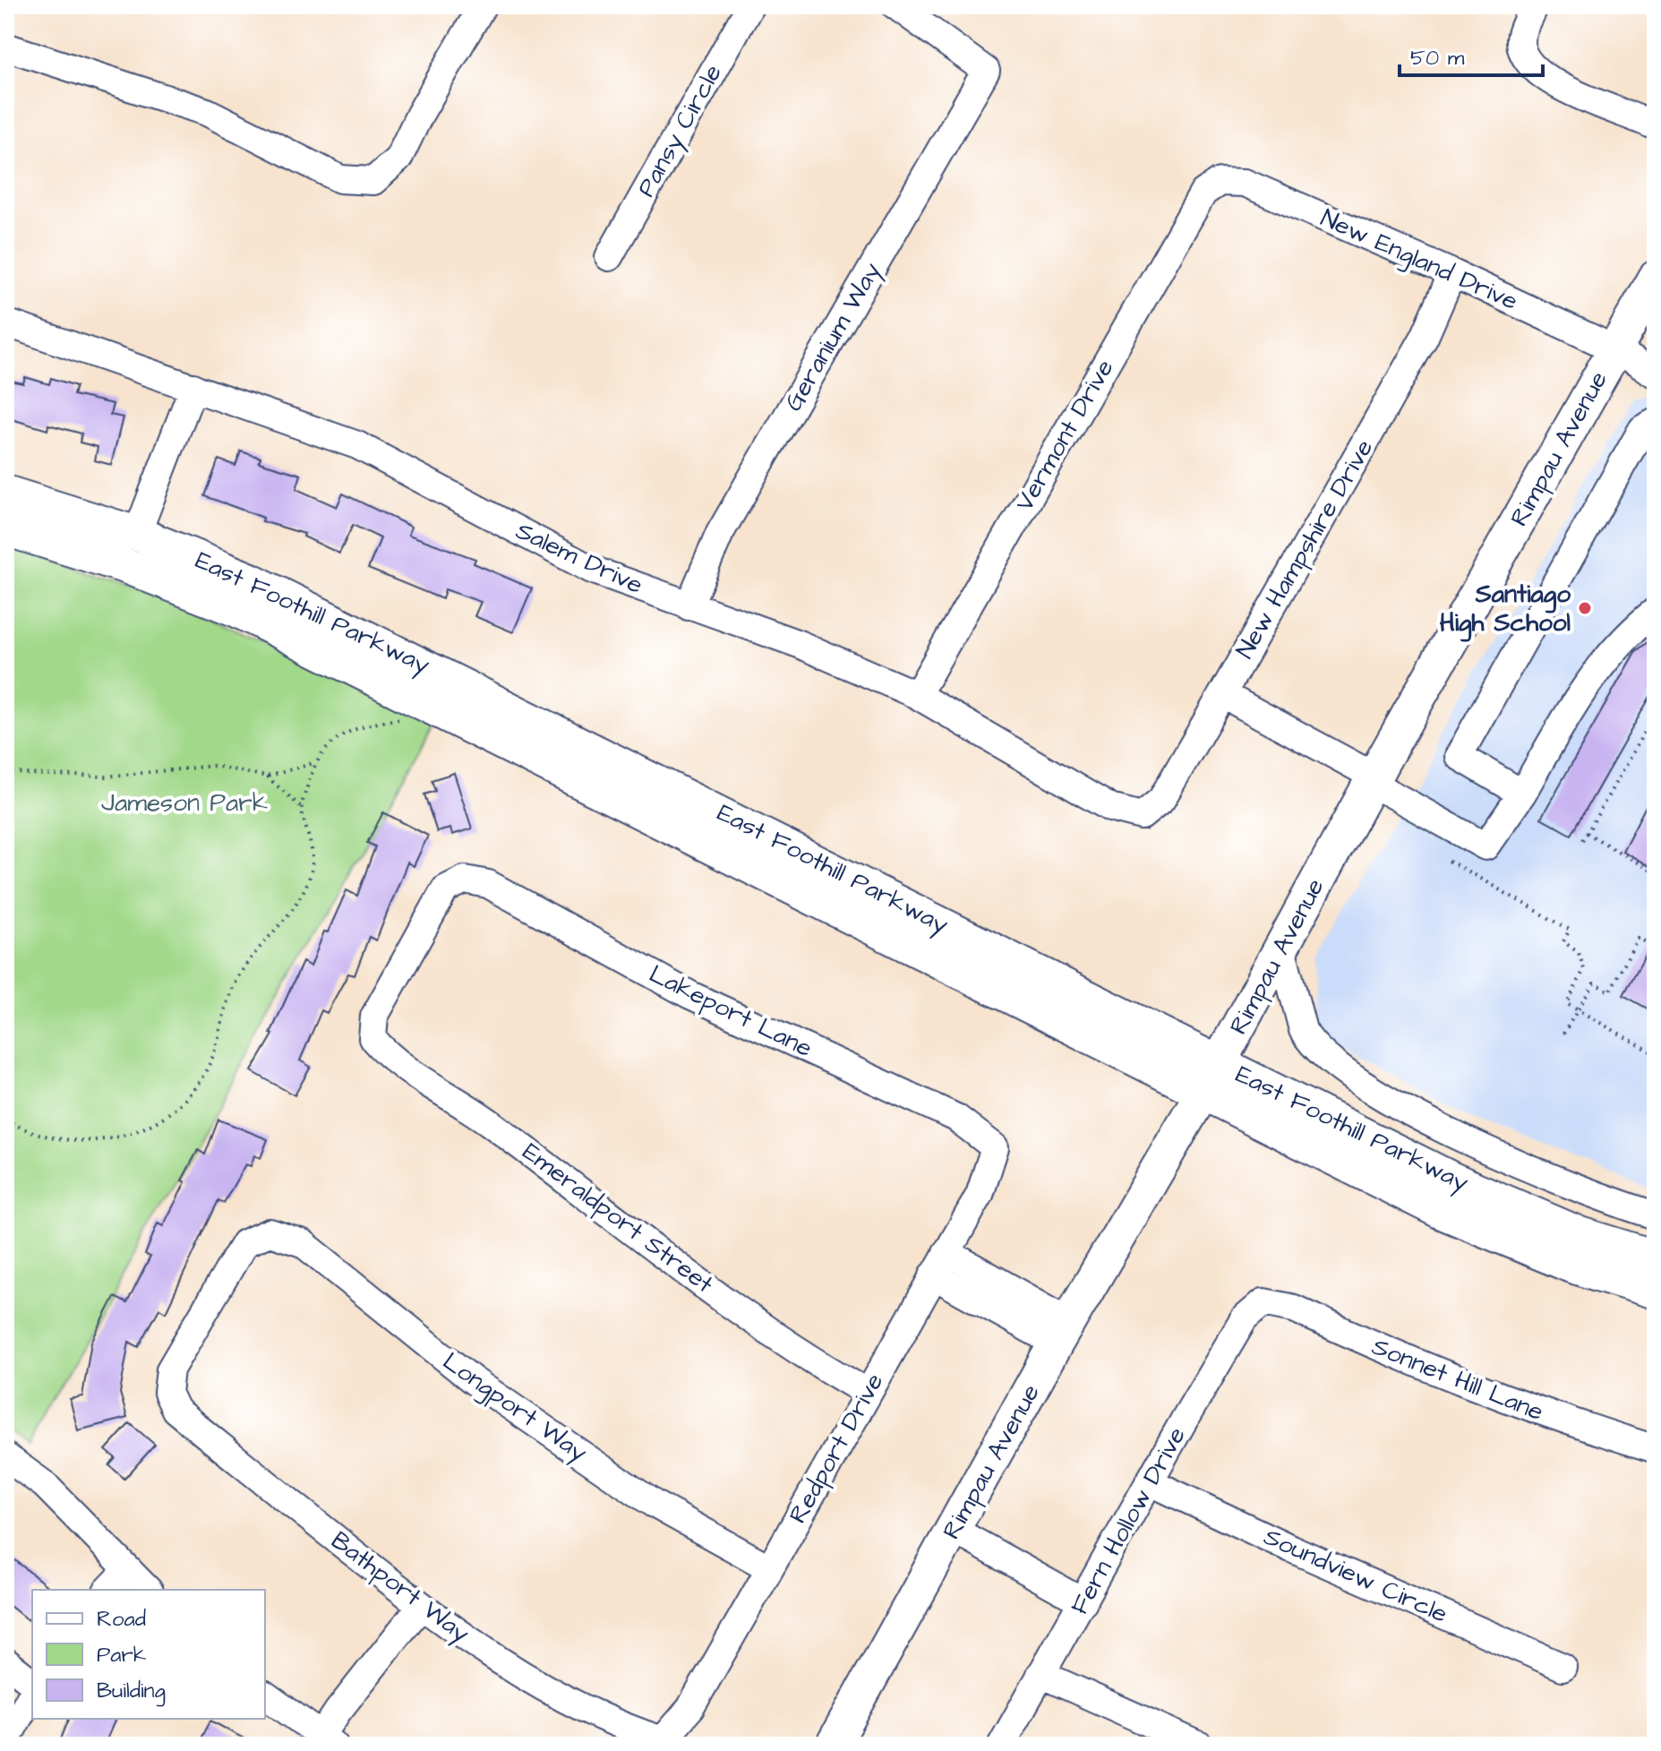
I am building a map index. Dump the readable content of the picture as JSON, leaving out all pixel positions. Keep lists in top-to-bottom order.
{
  "streets": {
    "main road": ["Rimpau Avenue", "East Foothill Parkway"],
    "street": [
      "Pansy Circle",
      "New England Drive",
      "Geranium Way",
      "Vermont Drive",
      "New Hampshire Drive",
      "Salem Drive",
      "Lakeport Lane",
      "Emeraldport Street",
      "Sonnet Hill Lane",
      "Longport Way",
      "Redport Drive",
      "Fern Hollow Drive",
      "Soundview Circle",
      "Bathport Way"
    ]
  },
  "crossings": [
    ["New England Drive", "Vermont Drive"],
    ["New England Drive", "Rimpau Avenue"],
    ["New England Drive", "New Hampshire Drive"],
    ["Geranium Way", "Salem Drive"],
    ["Vermont Drive", "Salem Drive"],
    ["Rimpau Avenue", "East Foothill Parkway"],
    ["New Hampshire Drive", "Salem Drive"],
    ["Lakeport Lane", "Emeraldport Street"],
    ["Lakeport Lane", "Redport Drive"],
    ["Emeraldport Street", "Redport Drive"],
    ["Sonnet Hill Lane", "Fern Hollow Drive"],
    ["Longport Way", "Redport Drive"],
    ["Longport Way", "Bathport Way"],
    ["Redport Drive", "Bathport Way"],
    ["Fern Hollow Drive", "Soundview Circle"]
  ],
  "parks": ["Jameson Park"],
  "places": ["Santiago High School"],
  "legend": ["Road", "Park", "Building"],
  "scale_bar": "50 m"
}
